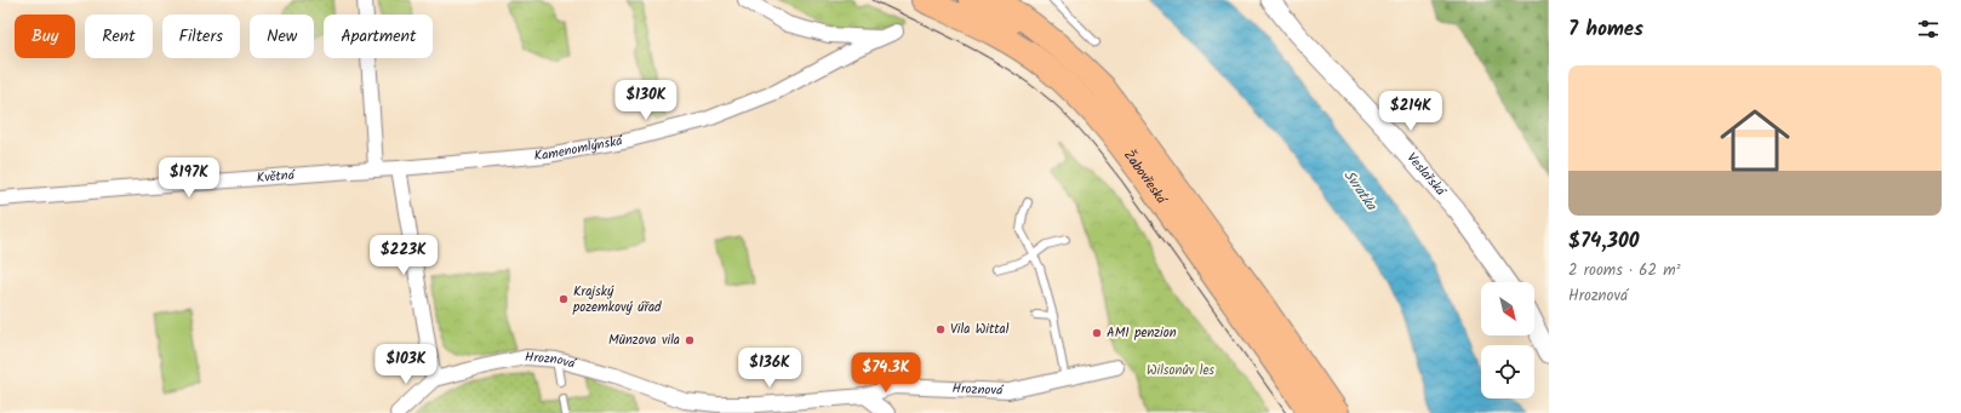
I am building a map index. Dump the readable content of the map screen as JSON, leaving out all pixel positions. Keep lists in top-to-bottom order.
{
  "streets": {
    "highway": ["Žabovřeská"],
    "street": [
      "Kamenomlýnská",
      "Veslařská",
      "Květná",
      "Hroznová"
    ]
  },
  "water": ["Svratka"],
  "parks": ["Wilsonův les"],
  "places": [
    "Krajský pozemkový úřad",
    "Vila Wittal",
    "AMI penzion",
    "Münzova vila"
  ],
  "north": "bottom right",
  "page": {
    "heading": "7 homes",
    "chip": [
      "Buy",
      "Rent",
      "Filters",
      "New",
      "Apartment"
    ],
    "list": [
      {
        "name": "$74,300",
        "note": "2 rooms · 62 m² · Hroznová"
      }
    ],
    "price": [
      "$130K",
      "$214K",
      "$197K",
      "$223K",
      "$103K",
      "$136K",
      "$74.3K"
    ]
  }
}
